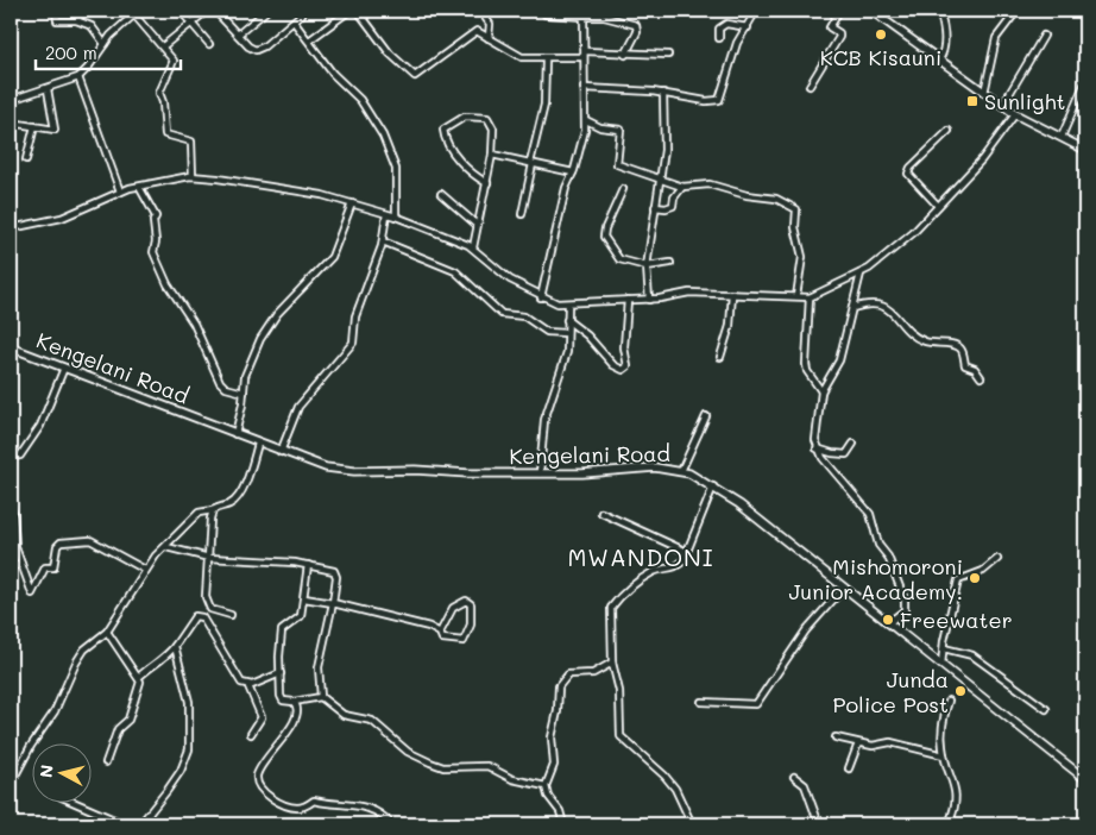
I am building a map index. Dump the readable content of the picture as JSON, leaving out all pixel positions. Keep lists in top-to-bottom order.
{
  "streets": {
    "main road": ["Kengelani Road"]
  },
  "districts": ["MWANDONI"],
  "places": {
    "other": [
      "KCB Kisauni",
      "Mishomoroni Junior Academy.",
      "Freewater",
      "Junda Police Post"
    ],
    "transit": ["Sunlight"]
  },
  "scale_bar": "200 m",
  "north": "left"
}
